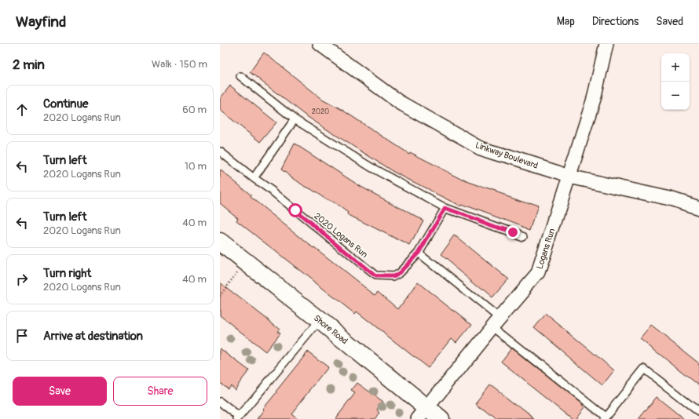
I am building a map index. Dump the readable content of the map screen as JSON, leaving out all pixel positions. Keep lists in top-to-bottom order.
{
  "streets": {
    "street": ["Linkway Boulevard", "Logans Run", "Shore Road"],
    "lane": ["2020 Logans Run"]
  },
  "crossings": [
    ["Linkway Boulevard", "Logans Run"],
    ["Logans Run", "Shore Road"]
  ],
  "house_numbers": ["2020"],
  "page": {
    "header": "Wayfind",
    "nav": ["Map", "Directions", "Saved"],
    "heading": ["2 min", "Walk · 150 m"],
    "map_buttons": ["+", "−"],
    "list": [
      ["Continue", "2020 Logans Run", "60 m"],
      ["Turn left", "2020 Logans Run", "10 m"],
      ["Turn left", "2020 Logans Run", "40 m"],
      ["Turn right", "2020 Logans Run", "40 m"],
      "Arrive at destination"
    ],
    "buttons": ["Save", "Share"]
  }
}
